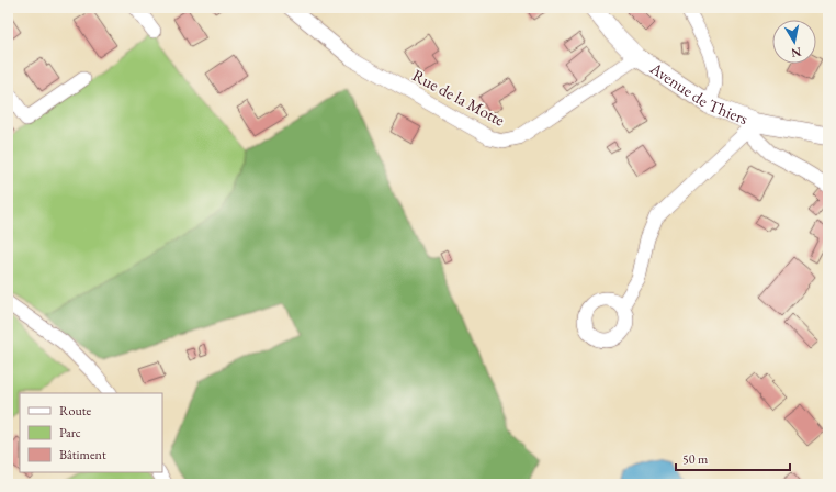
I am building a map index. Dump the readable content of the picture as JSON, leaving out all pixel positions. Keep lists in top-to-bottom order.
{
  "streets": {
    "main road": ["Avenue de Thiers"],
    "street": ["Rue de la Motte"]
  },
  "crossings": [
    ["Avenue de Thiers", "Rue de la Motte"]
  ],
  "legend": ["Route", "Parc", "Bâtiment"],
  "scale_bar": "50 m",
  "north": "bottom"
}
